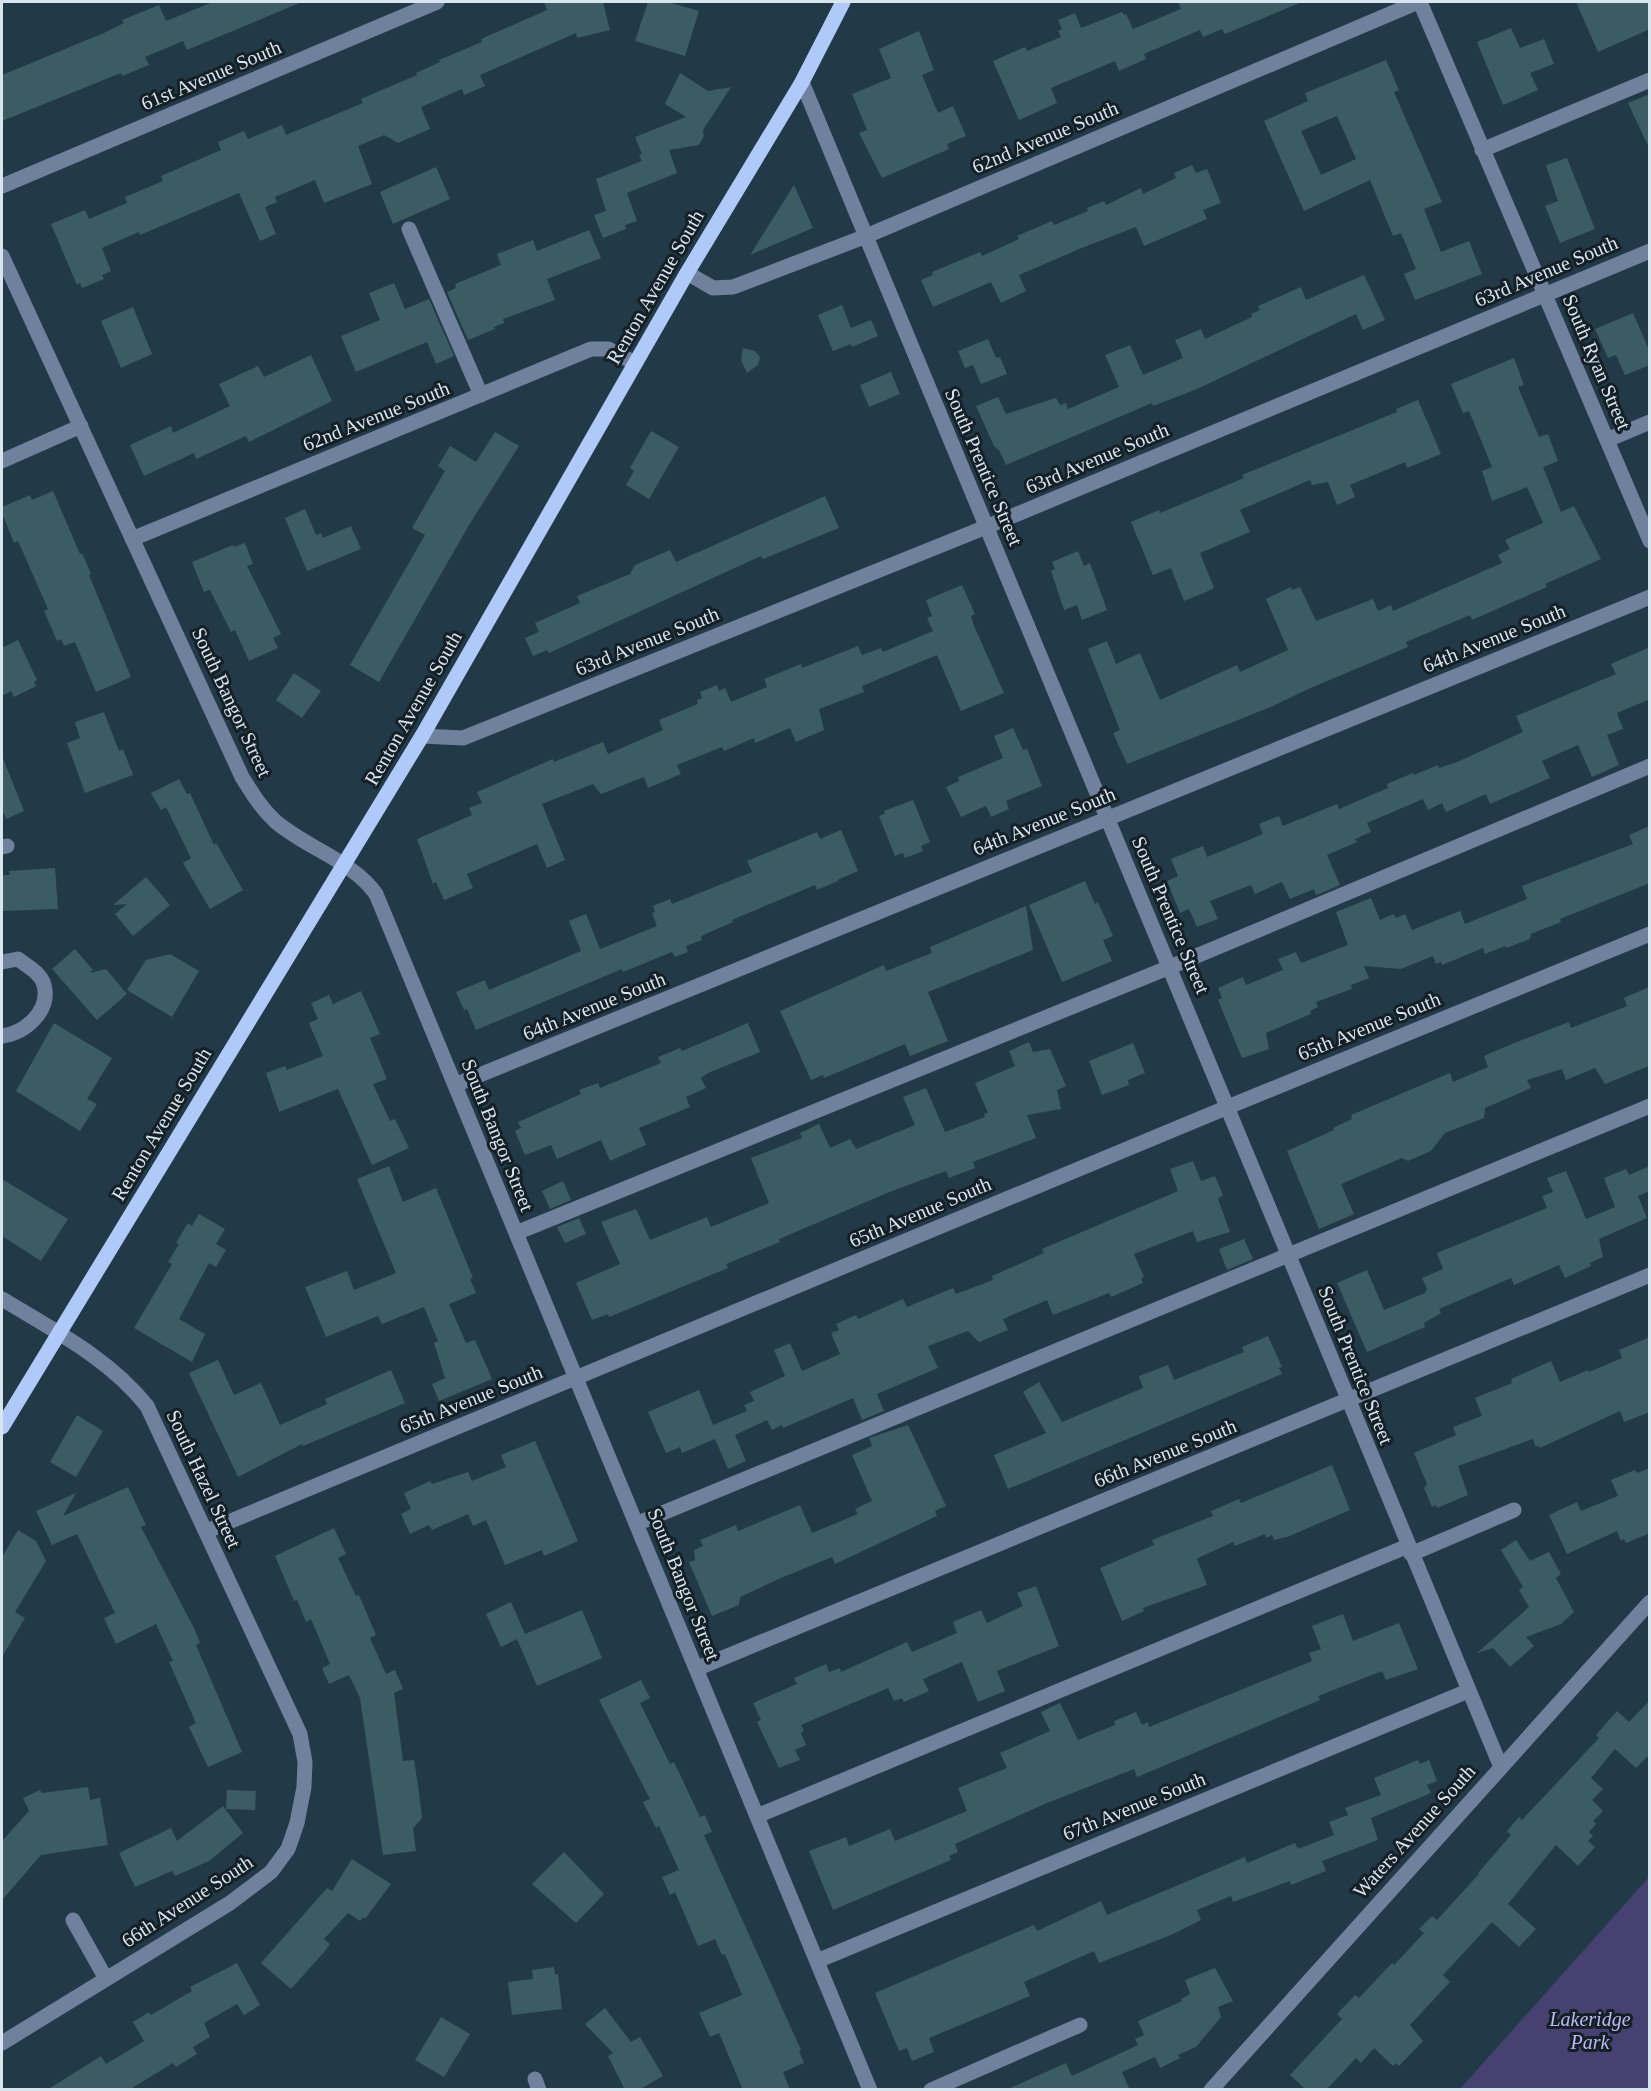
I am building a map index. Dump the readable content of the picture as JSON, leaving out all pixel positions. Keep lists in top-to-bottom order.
{
  "streets": {
    "main road": ["Renton Avenue South"],
    "street": [
      "61st Avenue South",
      "62nd Avenue South",
      "63rd Avenue South",
      "South Ryan Street",
      "South Prentice Street",
      "64th Avenue South",
      "South Bangor Street",
      "65th Avenue South",
      "66th Avenue South",
      "South Hazel Street",
      "67th Avenue South",
      "Waters Avenue South"
    ]
  },
  "crossings": [
    ["62nd Avenue South", "Renton Avenue South"],
    ["62nd Avenue South", "South Ryan Street"],
    ["62nd Avenue South", "South Prentice Street"],
    ["62nd Avenue South", "South Bangor Street"],
    ["63rd Avenue South", "Renton Avenue South"],
    ["63rd Avenue South", "South Ryan Street"],
    ["63rd Avenue South", "South Prentice Street"],
    ["Renton Avenue South", "South Prentice Street"],
    ["Renton Avenue South", "South Bangor Street"],
    ["Renton Avenue South", "South Hazel Street"],
    ["South Prentice Street", "64th Avenue South"],
    ["South Prentice Street", "65th Avenue South"],
    ["South Prentice Street", "66th Avenue South"],
    ["South Prentice Street", "67th Avenue South"],
    ["South Prentice Street", "Waters Avenue South"],
    ["64th Avenue South", "South Bangor Street"],
    ["South Bangor Street", "65th Avenue South"],
    ["South Bangor Street", "66th Avenue South"],
    ["South Bangor Street", "67th Avenue South"],
    ["65th Avenue South", "South Hazel Street"],
    ["66th Avenue South", "South Hazel Street"]
  ],
  "parks": ["Lakeridge Park"]
}
